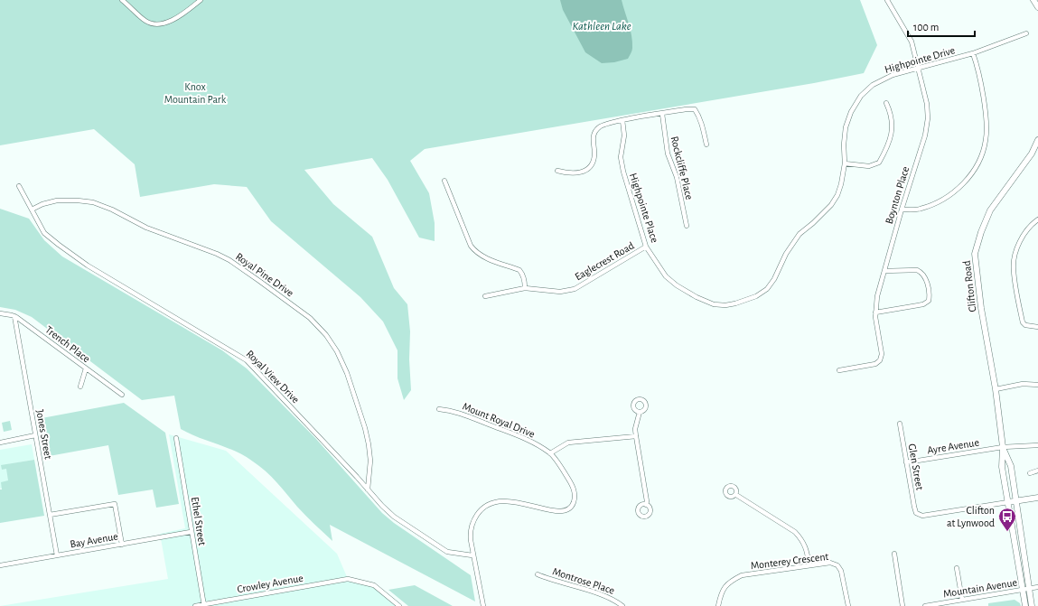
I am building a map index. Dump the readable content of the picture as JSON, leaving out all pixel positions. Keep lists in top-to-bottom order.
{
  "streets": {
    "main road": ["Clifton Road"],
    "street": [
      "Highpointe Drive",
      "Rockcliffe Place",
      "Boynton Place",
      "Highpointe Place",
      "Eaglecrest Road",
      "Royal Pine Drive",
      "Trench Place",
      "Royal View Drive",
      "Mount Royal Drive",
      "Jones Street",
      "Ayre Avenue",
      "Glen Street",
      "Ethel Street",
      "Bay Avenue",
      "Monterey Crescent",
      "Montrose Place",
      "Crowley Avenue",
      "Mountain Avenue"
    ]
  },
  "crossings": [
    ["Highpointe Drive", "Boynton Place"],
    ["Highpointe Drive", "Highpointe Place"],
    ["Highpointe Place", "Eaglecrest Road"],
    ["Royal Pine Drive", "Royal View Drive"],
    ["Clifton Road", "Ayre Avenue"],
    ["Clifton Road", "Glen Street"],
    ["Clifton Road", "Mountain Avenue"],
    ["Trench Place", "Jones Street"],
    ["Royal View Drive", "Mount Royal Drive"],
    ["Jones Street", "Bay Avenue"],
    ["Ayre Avenue", "Glen Street"],
    ["Ethel Street", "Bay Avenue"],
    ["Ethel Street", "Crowley Avenue"]
  ],
  "water": ["Kathleen Lake"],
  "parks": ["Knox Mountain Park"],
  "places": {
    "bus stop": ["Clifton at Lynwood"]
  },
  "scale_bar": "100 m"
}
